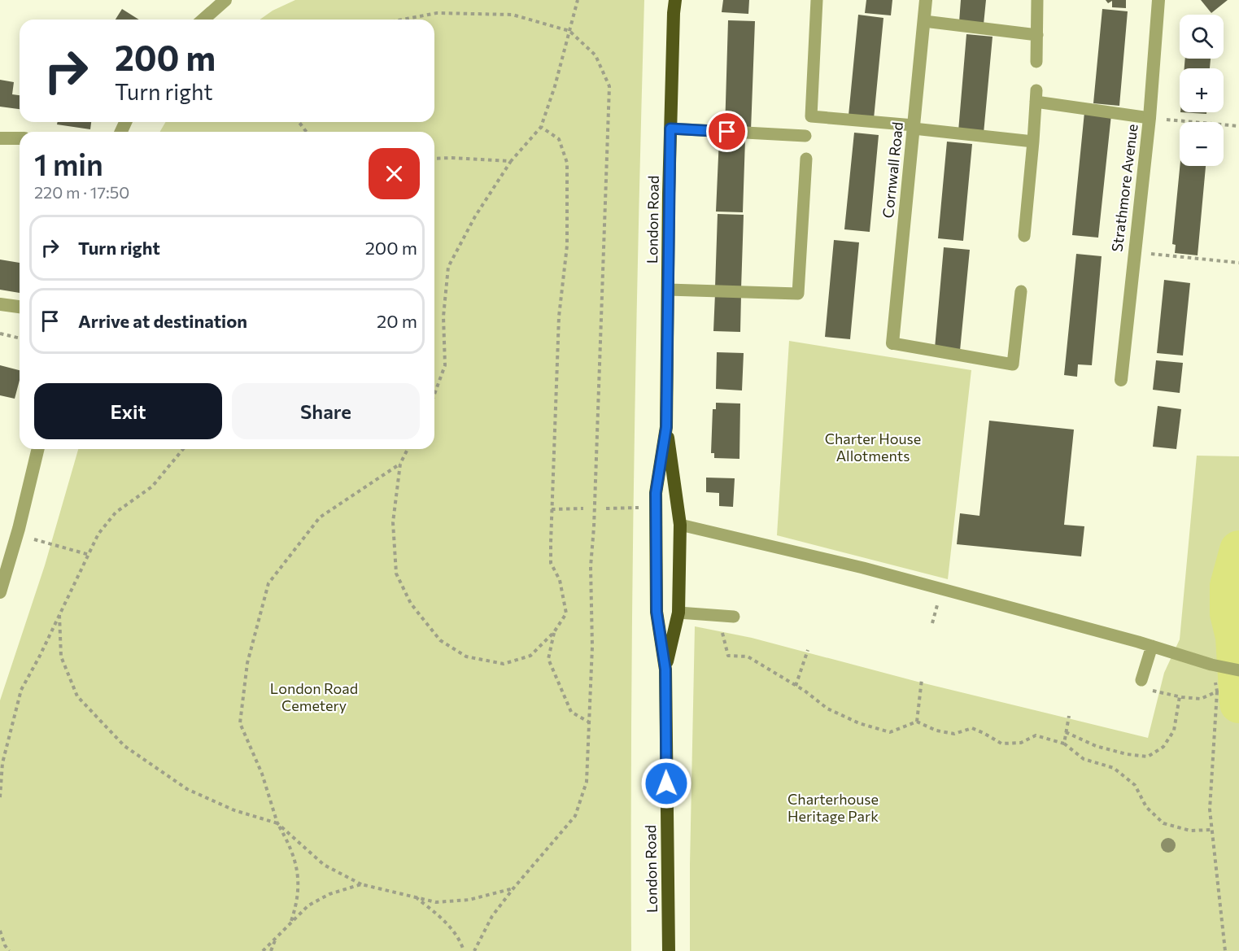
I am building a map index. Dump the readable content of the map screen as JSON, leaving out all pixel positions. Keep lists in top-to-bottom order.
{
  "streets": {
    "highway": ["London Road"],
    "street": ["Cornwall Road", "Strathmore Avenue"]
  },
  "parks": ["Charter House Allotments", "London Road Cemetery", "Charterhouse Heritage Park"],
  "page": {
    "map_buttons": ["+", "−"],
    "turn": ["200 m", "Turn right"],
    "heading": ["1 min", "220 m · 17:50"],
    "list": [
      {
        "name": "Turn right",
        "value": "200 m"
      },
      {
        "name": "Arrive at destination",
        "value": "20 m"
      }
    ],
    "buttons": ["Exit", "Share"]
  }
}
